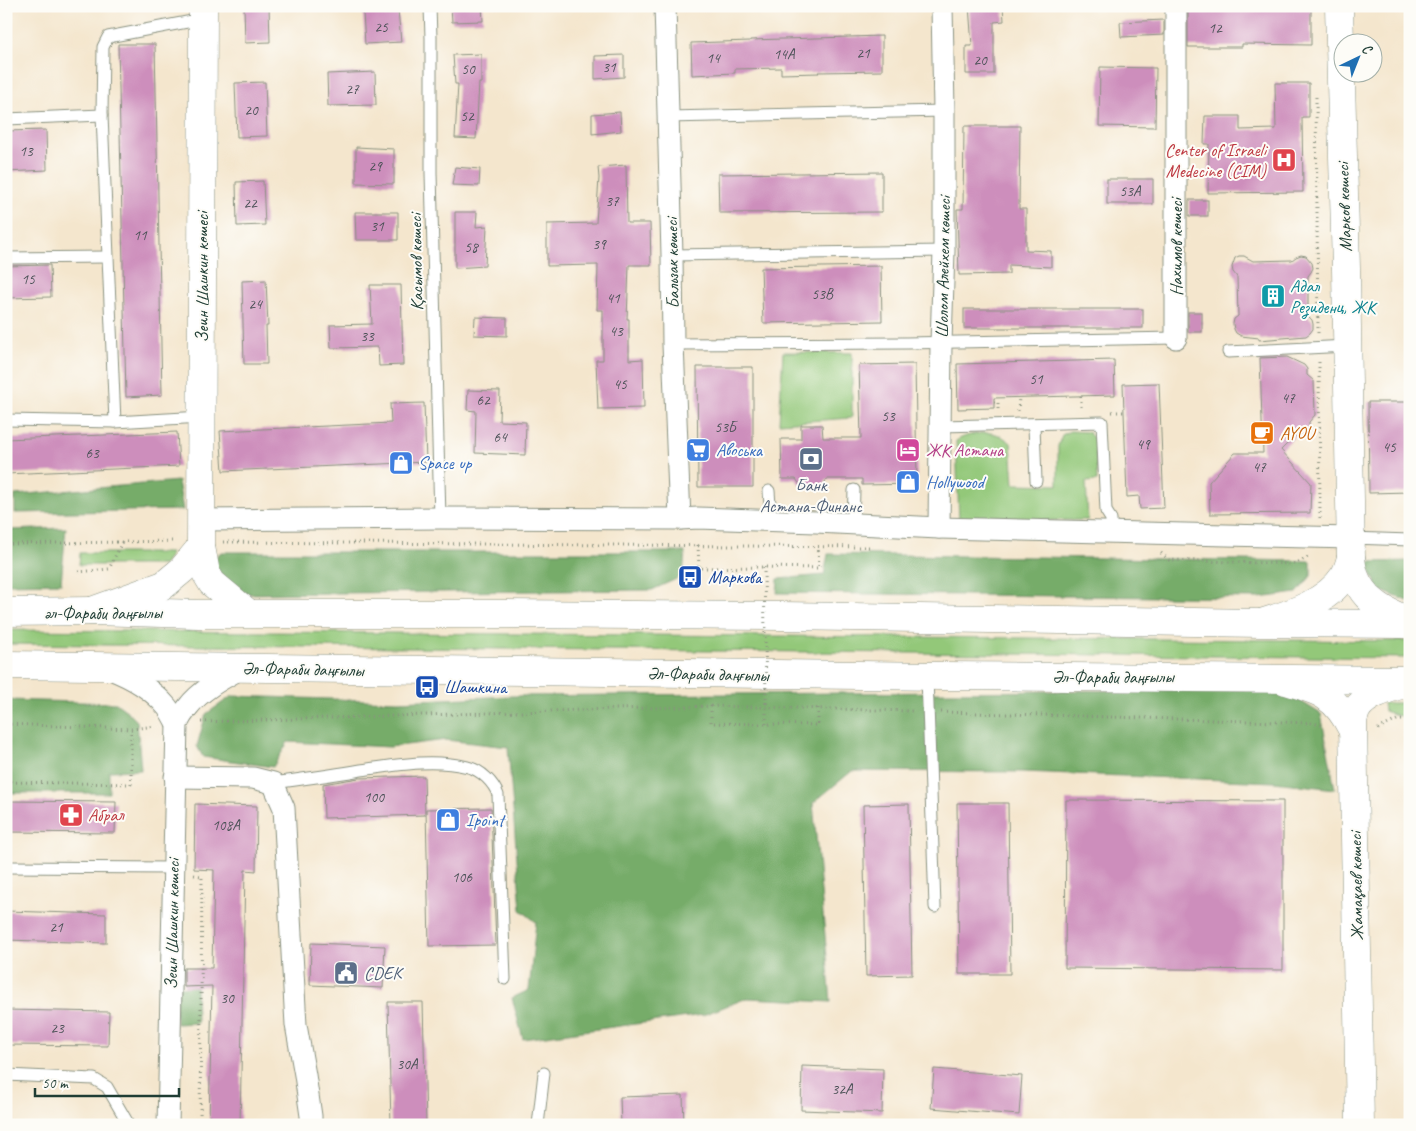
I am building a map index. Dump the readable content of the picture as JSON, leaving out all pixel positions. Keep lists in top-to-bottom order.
{
  "streets": {
    "main road": [
      "Марков көшесі",
      "Зеин Шашкин көшесі",
      "әл-Фараби даңғылы",
      "Әл-Фараби даңғылы",
      "Жамақаев көшесі"
    ],
    "street": ["Нахимов көшесі", "Бальзак көшесі", "Шолом Алейхем көшесі"],
    "lane": ["Қасымов көшесі"]
  },
  "crossings": [
    ["Зеин Шашкин көшесі", "әл-Фараби даңғылы"],
    ["Әл-Фараби даңғылы", "Жамақаев көшесі"]
  ],
  "places": {
    "hospital": ["Center of Israeli Medecine (CIM)"],
    "building": ["Адал Резиденц, ЖК"],
    "cafe": ["AYOU"],
    "supermarket": ["Авоська"],
    "hotel": ["ЖК Астана"],
    "bank": ["Банк Астана-Финанс"],
    "shop": ["Space up", "Hollywood", "Ipoint"],
    "bus stop": ["Маркова", "Шашкина"],
    "pharmacy": ["Абрал"],
    "public building": ["CDEK"]
  },
  "house_numbers": [
    "25",
    "12",
    "21",
    "14А",
    "14",
    "20",
    "31",
    "50",
    "27",
    "20",
    "52",
    "13",
    "29",
    "53А",
    "37",
    "22",
    "31",
    "11",
    "39",
    "58",
    "15",
    "53В",
    "41",
    "24",
    "43",
    "33",
    "51",
    "45",
    "47",
    "62",
    "53",
    "53Б",
    "64",
    "49",
    "45",
    "63",
    "47",
    "100",
    "108А",
    "106",
    "21",
    "30",
    "23",
    "30А",
    "32А"
  ],
  "scale_bar": "50 m",
  "north": "top right"
}
